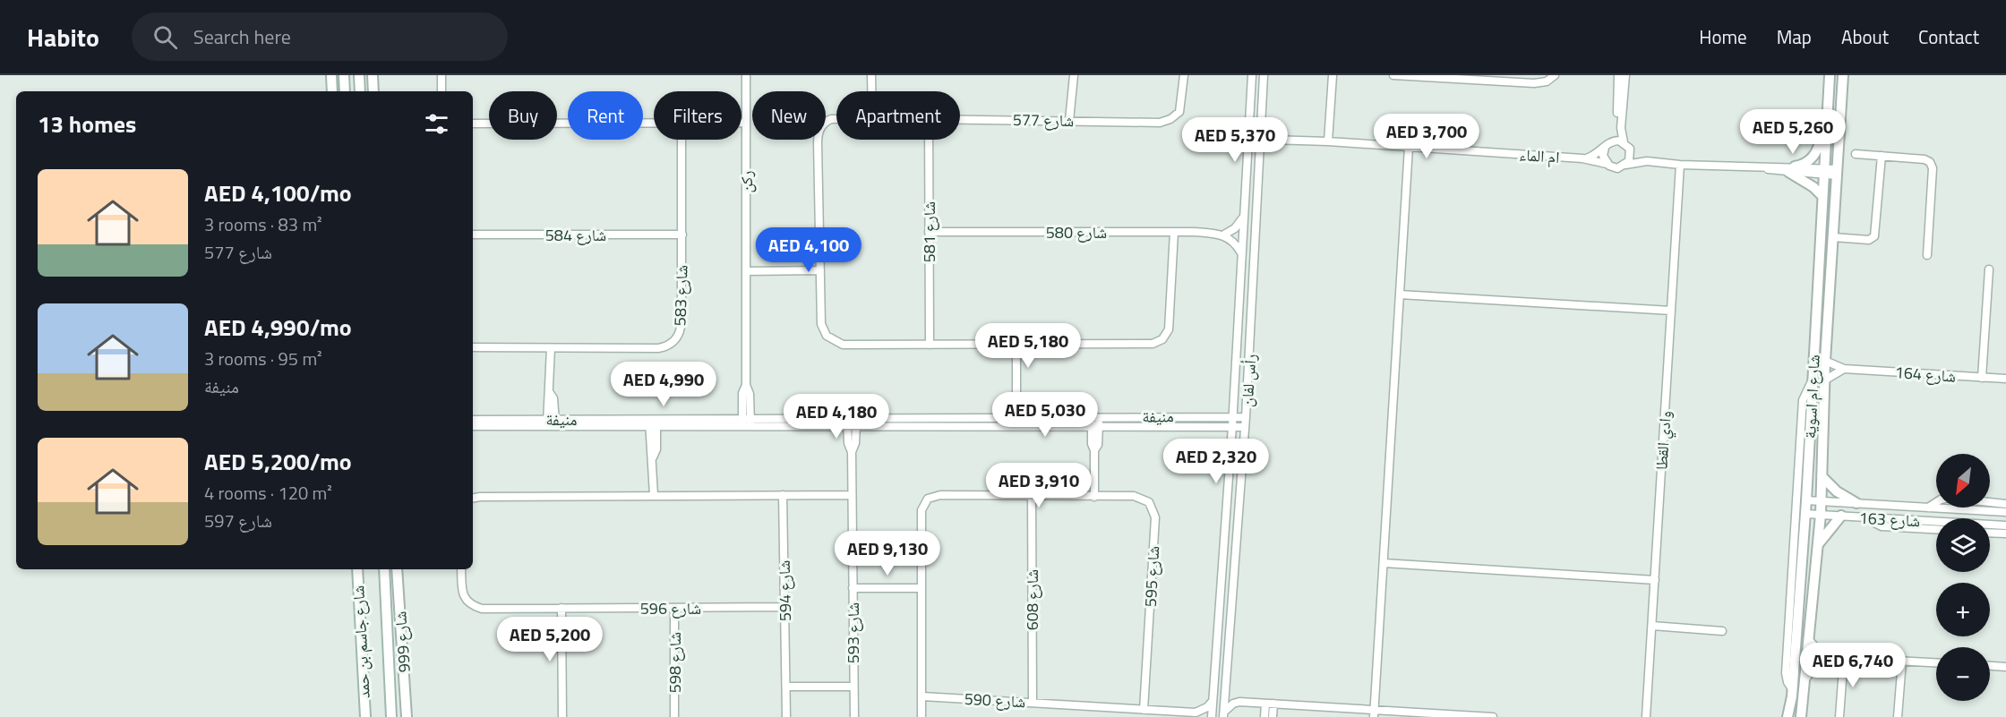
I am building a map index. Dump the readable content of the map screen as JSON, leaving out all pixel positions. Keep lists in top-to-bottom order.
{
  "streets": {
    "street": [
      "شارع 577",
      "ام الماء",
      "ركن",
      "شارع 581",
      "شارع 580",
      "شارع 584",
      "شارع 583",
      "شارع 164",
      "رأس لفان",
      "شارع ام اسوية",
      "منيفة",
      "وادي القطا",
      "شارع 163",
      "شارع 595",
      "شارع 594",
      "شارع 608",
      "شارع 596",
      "شارع 593",
      "شارع جاسم بن حمد",
      "شارع 999",
      "شارع 598",
      "شارع 590"
    ]
  },
  "crossings": [
    ["شارع 577", "شارع 581"],
    ["شارع 577", "شارع 580"],
    ["ام الماء", "رأس لفان"],
    ["ركن", "منيفة"],
    ["شارع 581", "شارع 580"],
    ["شارع 584", "شارع 583"],
    ["شارع 164", "شارع ام اسوية"],
    ["رأس لفان", "منيفة"],
    ["شارع ام اسوية", "شارع 163"],
    ["منيفة", "شارع 593"],
    ["شارع 595", "شارع 608"],
    ["شارع 595", "شارع 590"],
    ["شارع 594", "شارع 596"],
    ["شارع 608", "شارع 590"],
    ["شارع 596", "شارع 598"]
  ],
  "north": "bottom left",
  "page": {
    "header": "Habito",
    "search": "Search here",
    "nav": [
      "Home",
      "Map",
      "About",
      "Contact"
    ],
    "chip": [
      "Buy",
      "Rent",
      "Filters",
      "New",
      "Apartment"
    ],
    "heading": "13 homes",
    "price": [
      "AED 5,260",
      "AED 3,700",
      "AED 5,370",
      "AED 4,100",
      "AED 5,180",
      "AED 4,990",
      "AED 5,030",
      "AED 4,180",
      "AED 2,320",
      "AED 3,910",
      "AED 9,130",
      "AED 5,200",
      "AED 6,740"
    ],
    "list": [
      {
        "name": "AED 4,100/mo",
        "note": "3 rooms · 83 m² · شارع 577"
      },
      {
        "name": "AED 4,990/mo",
        "note": "3 rooms · 95 m² · منيفة"
      },
      {
        "name": "AED 5,200/mo",
        "note": "4 rooms · 120 m² · شارع 597"
      }
    ],
    "map_buttons": ["+", "−"]
  }
}
